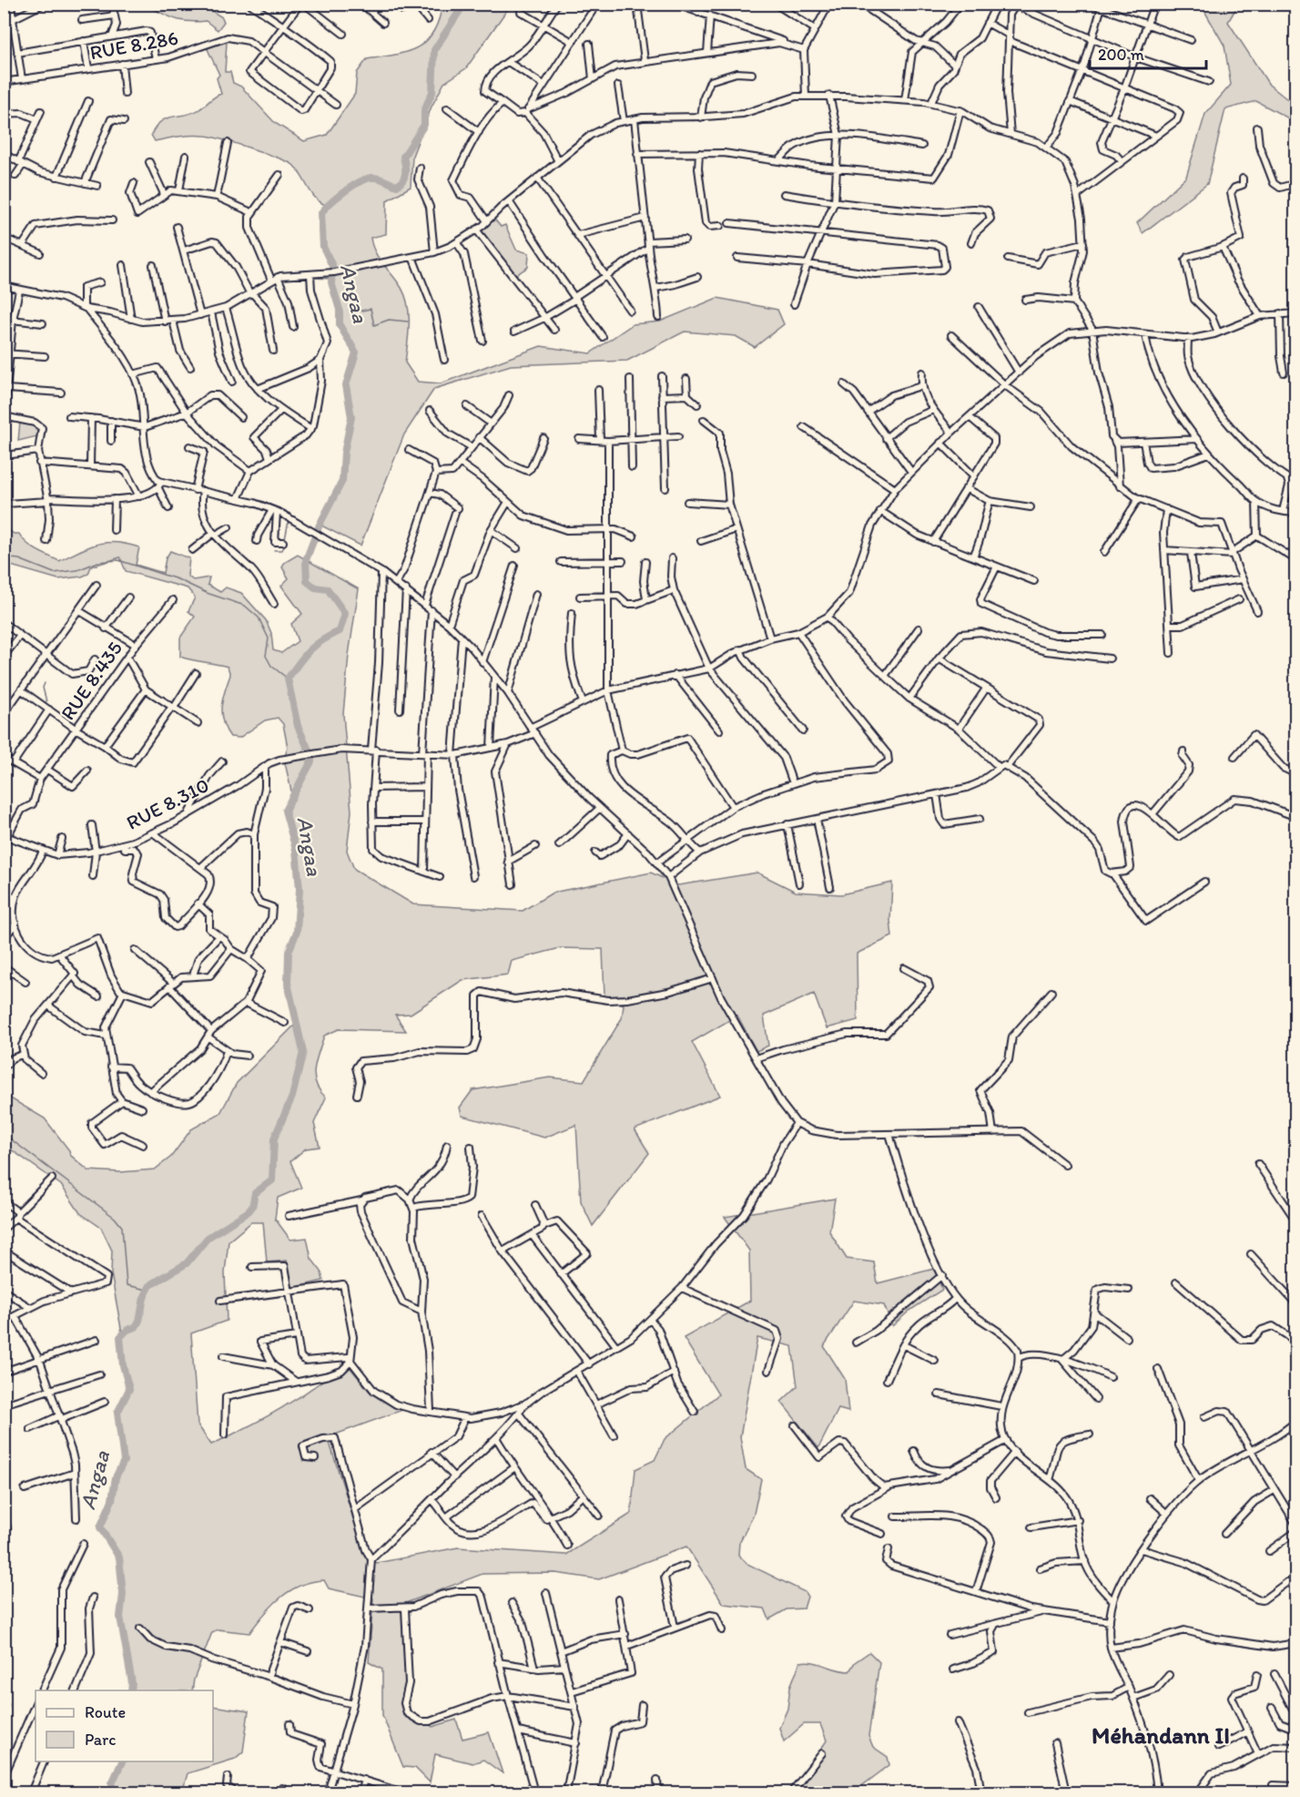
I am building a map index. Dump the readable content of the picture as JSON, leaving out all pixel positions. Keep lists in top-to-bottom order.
{
  "streets": {
    "street": ["RUE 8.286", "RUE 8.435", "RUE 8.310"]
  },
  "crossings": [
    ["RUE 8.435", "RUE 8.310"]
  ],
  "districts": ["Méhandann II"],
  "water": ["Angaa"],
  "legend": ["Route", "Parc"],
  "scale_bar": "200 m"
}
